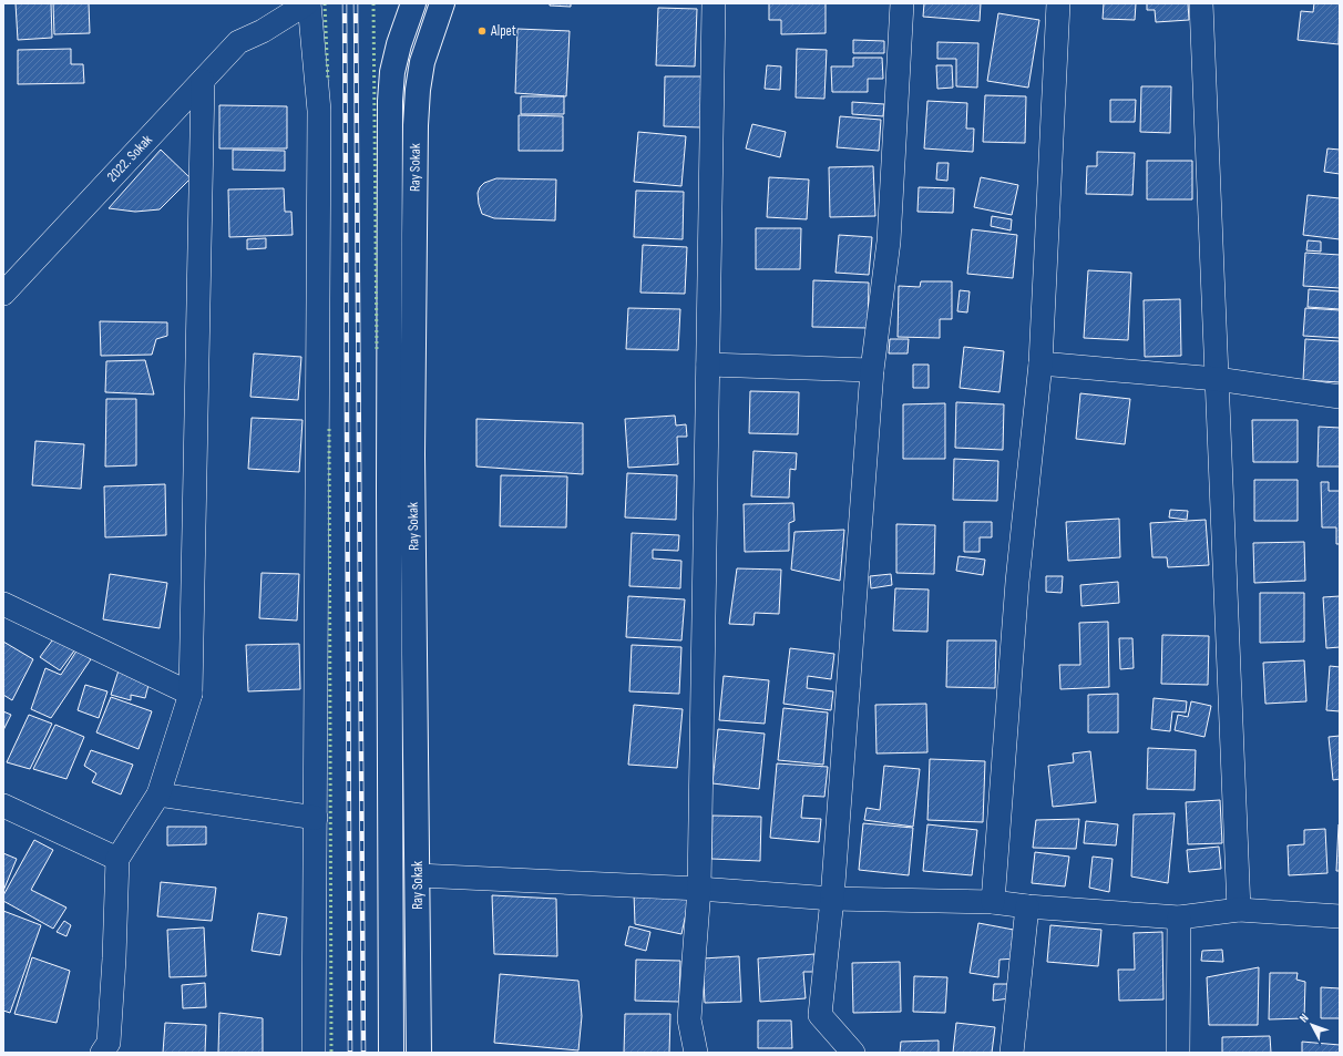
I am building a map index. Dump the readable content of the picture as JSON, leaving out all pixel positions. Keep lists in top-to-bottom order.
{
  "streets": {
    "street": ["2022. Sokak", "Ray Sokak"]
  },
  "places": ["Alpet"],
  "north": "top left"
}
